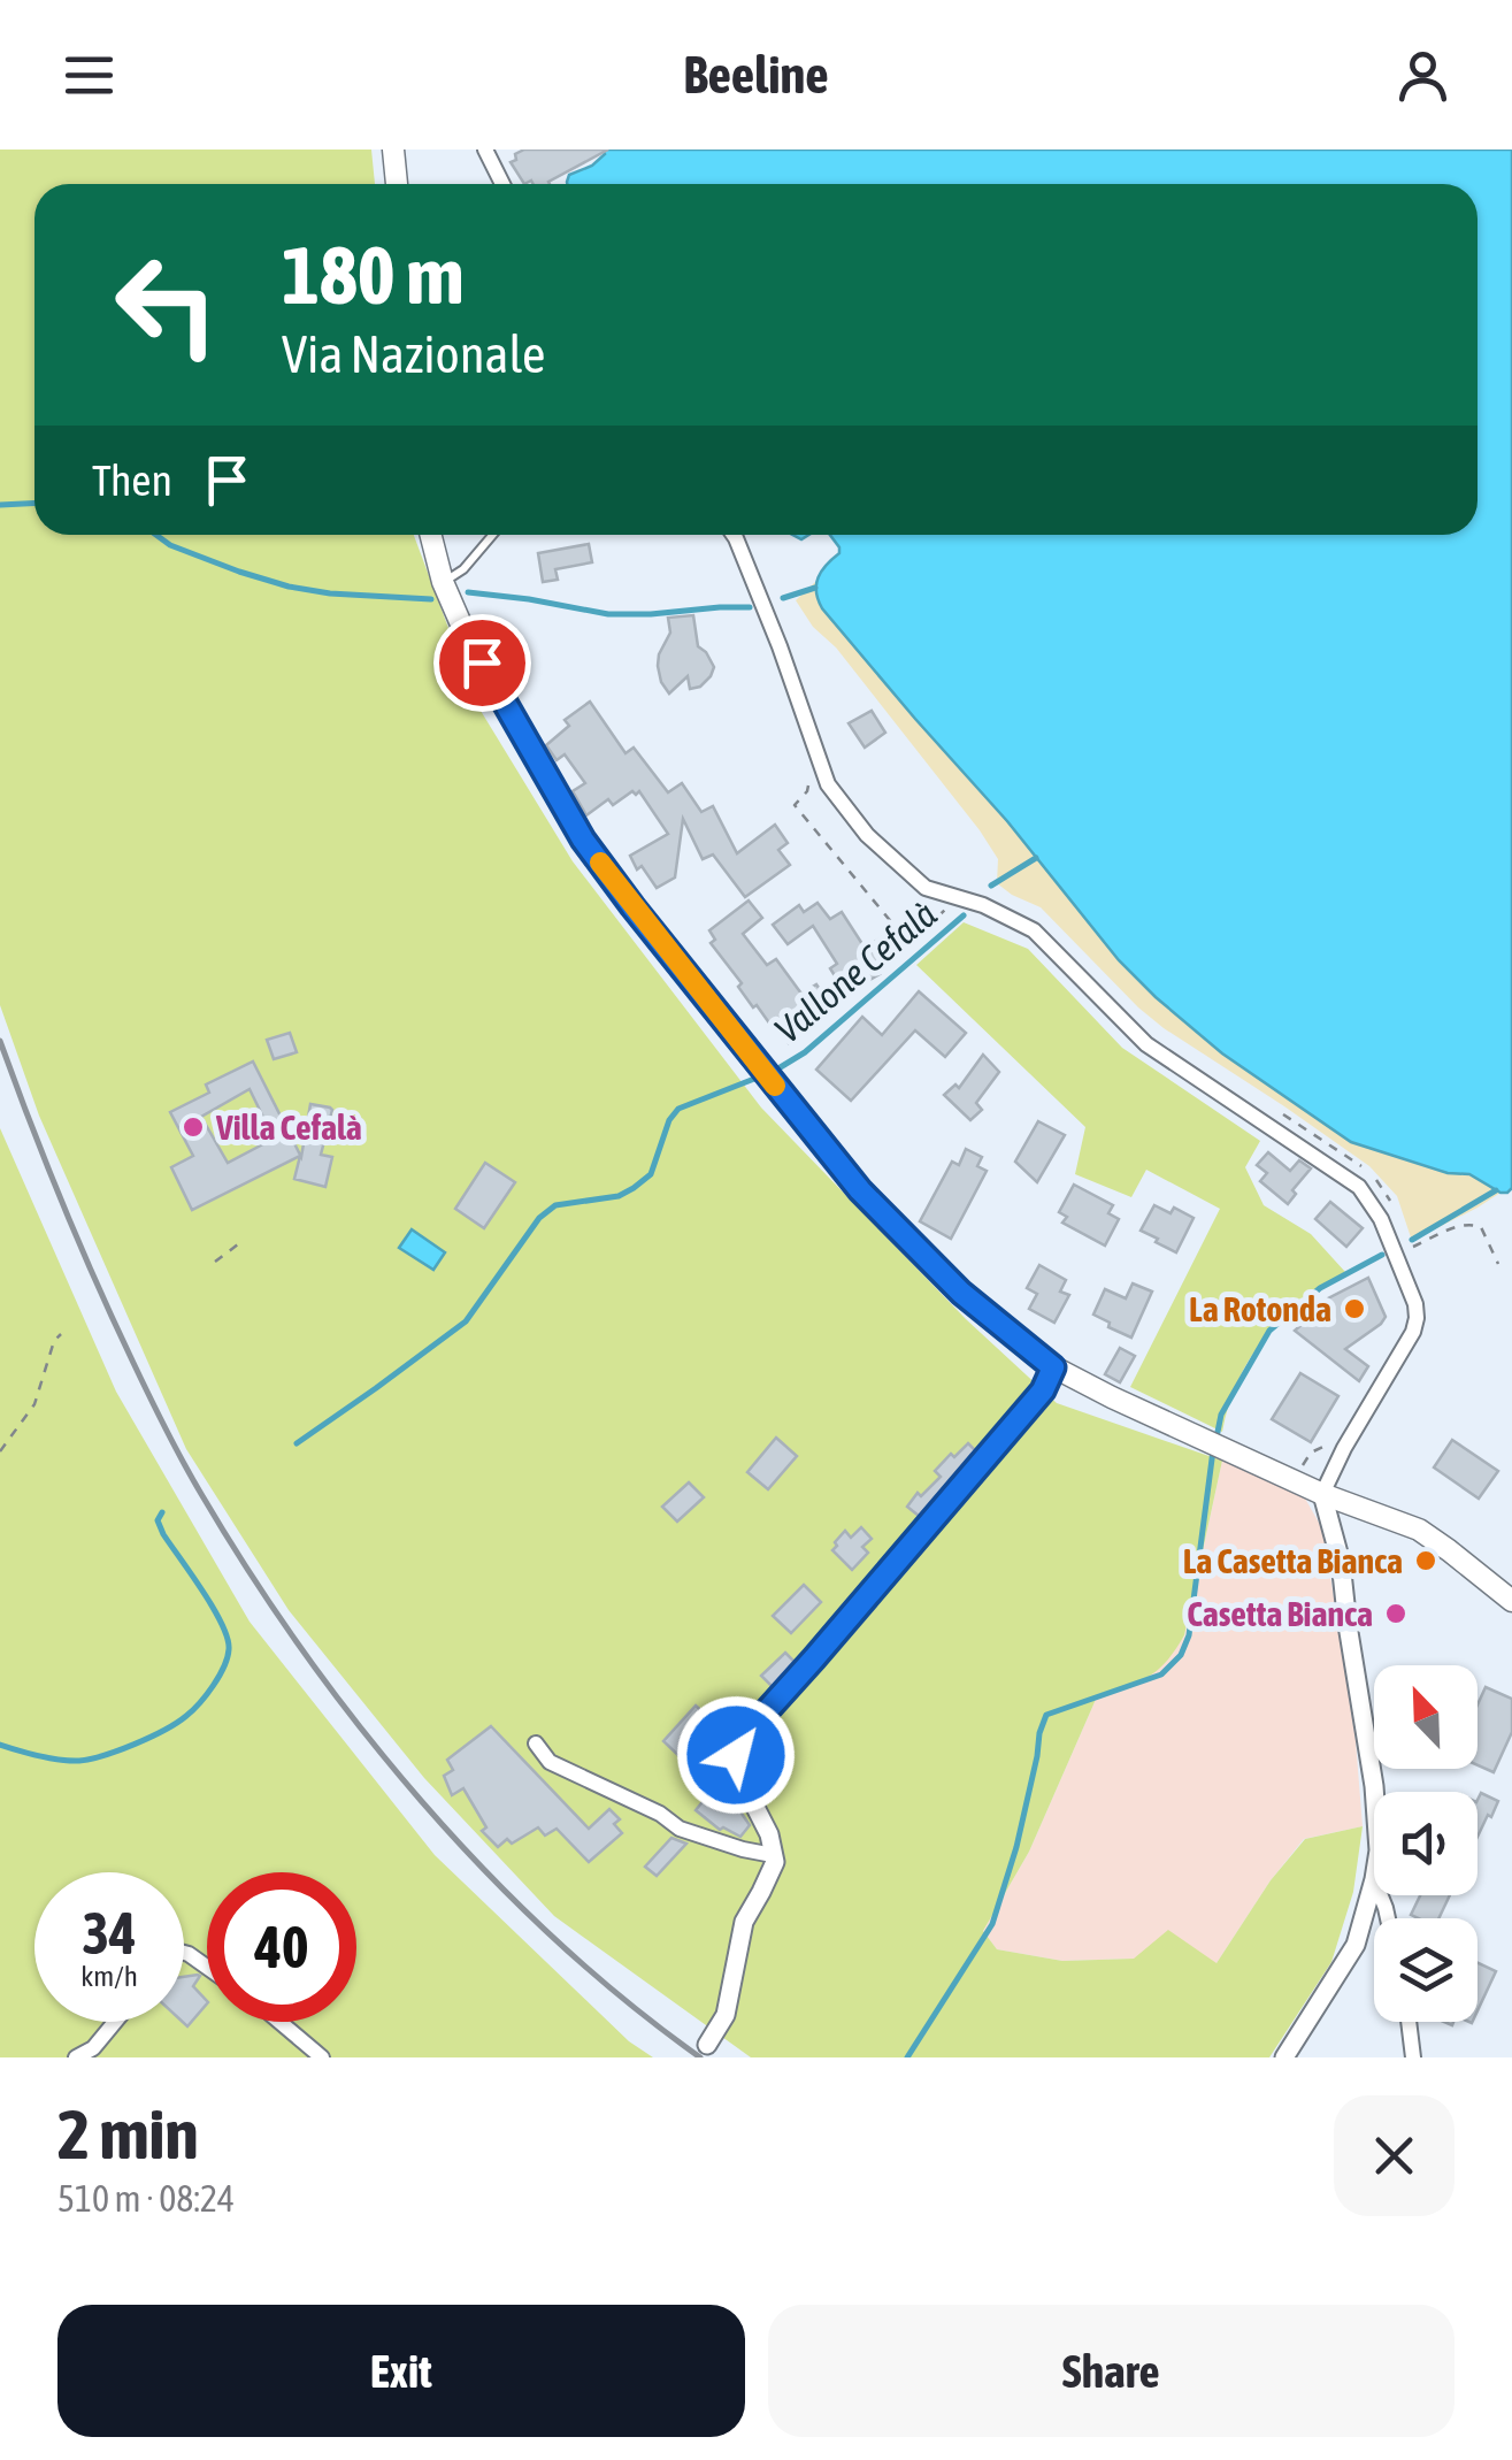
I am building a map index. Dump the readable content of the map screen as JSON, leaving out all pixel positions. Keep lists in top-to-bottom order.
{
  "water": ["Vallone Cefalà"],
  "places": [
    "Villa Cefalà",
    "La Rotonda",
    "La Casetta Bianca",
    "Casetta Bianca"
  ],
  "north": "top left",
  "page": {
    "header": "Beeline",
    "turn": ["180 m", "Via Nazionale"],
    "then": "Then",
    "speed": "34 km/h",
    "limit": "40",
    "heading": ["2 min", "510 m · 08:24"],
    "buttons": ["Exit", "Share"]
  }
}
